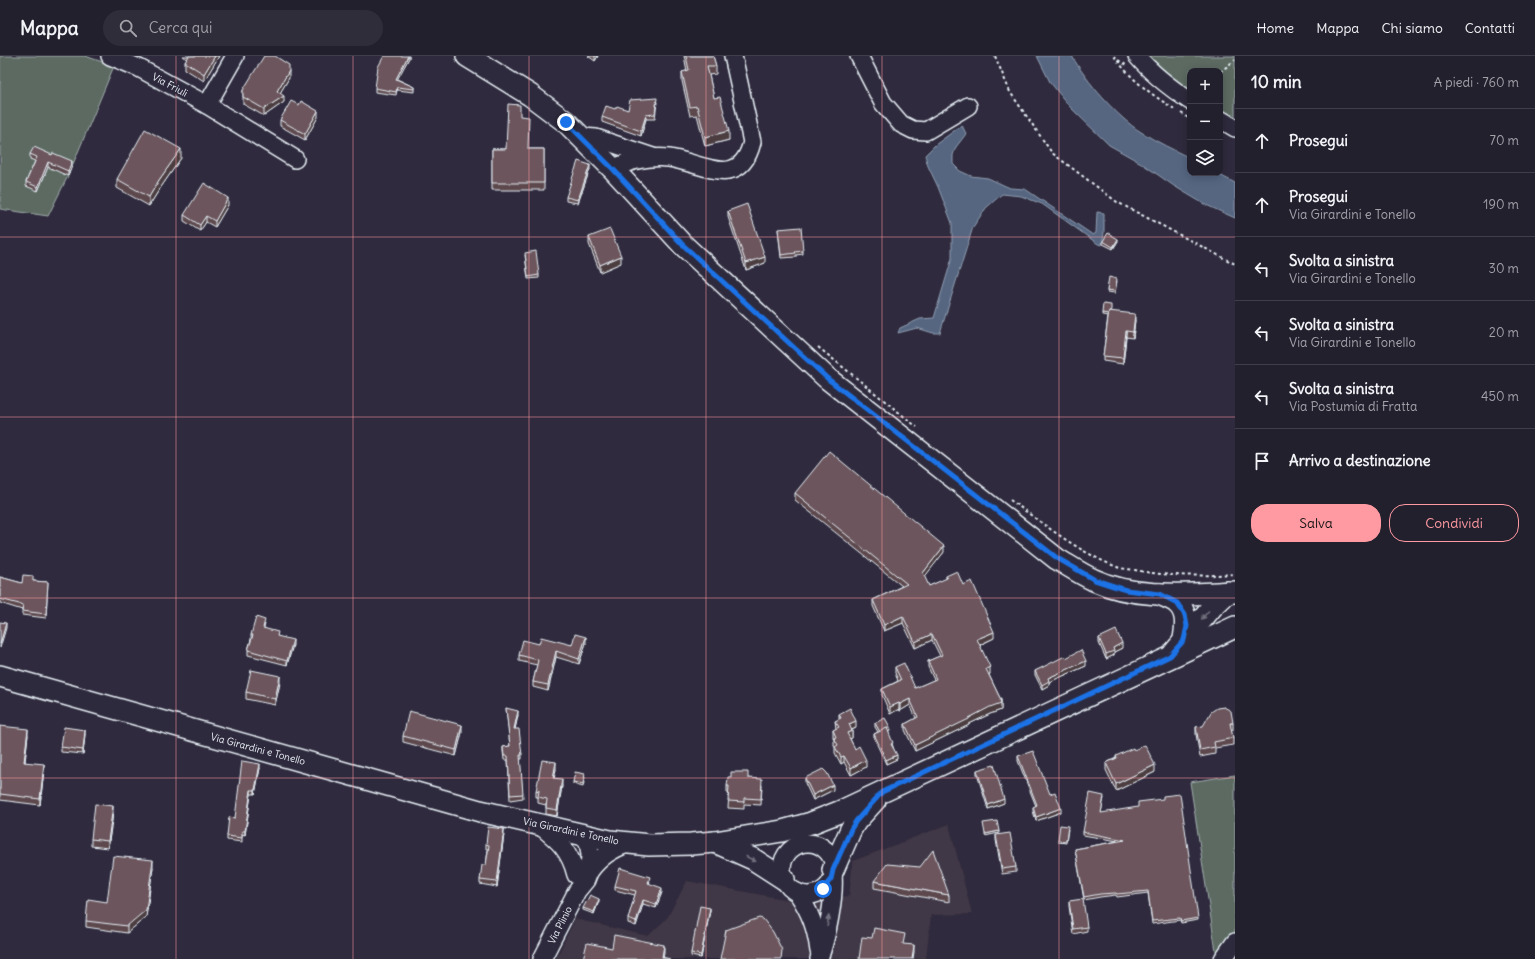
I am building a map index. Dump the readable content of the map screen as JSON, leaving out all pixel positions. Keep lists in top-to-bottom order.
{
  "streets": {
    "main road": ["Via Girardini e Tonello"],
    "street": ["Via Friuli", "Via Plinio"]
  },
  "crossings": [
    ["Via Girardini e Tonello", "Via Plinio"]
  ],
  "page": {
    "header": "Mappa",
    "search": "Cerca qui",
    "nav": [
      "Home",
      "Mappa",
      "Chi siamo",
      "Contatti"
    ],
    "heading": ["10 min", "A piedi · 760 m"],
    "map_buttons": ["+", "−"],
    "list": [
      ["Prosegui", "70 m"],
      ["Prosegui", "Via Girardini e Tonello", "190 m"],
      ["Svolta a sinistra", "Via Girardini e Tonello", "30 m"],
      ["Svolta a sinistra", "Via Girardini e Tonello", "20 m"],
      ["Svolta a sinistra", "Via Postumia di Fratta", "450 m"],
      "Arrivo a destinazione"
    ],
    "buttons": ["Salva", "Condividi"]
  }
}
